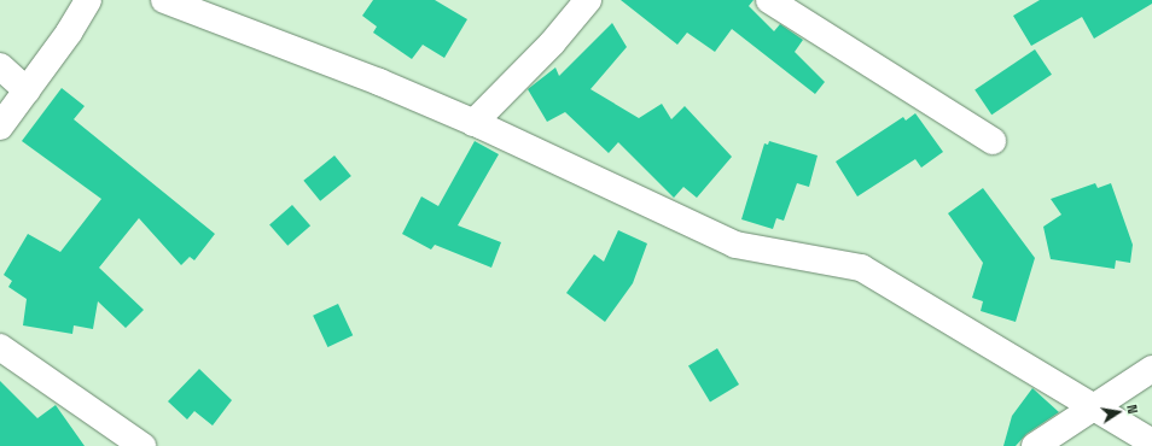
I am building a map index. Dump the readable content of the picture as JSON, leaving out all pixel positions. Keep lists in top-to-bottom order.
{
  "north": "right"
}
